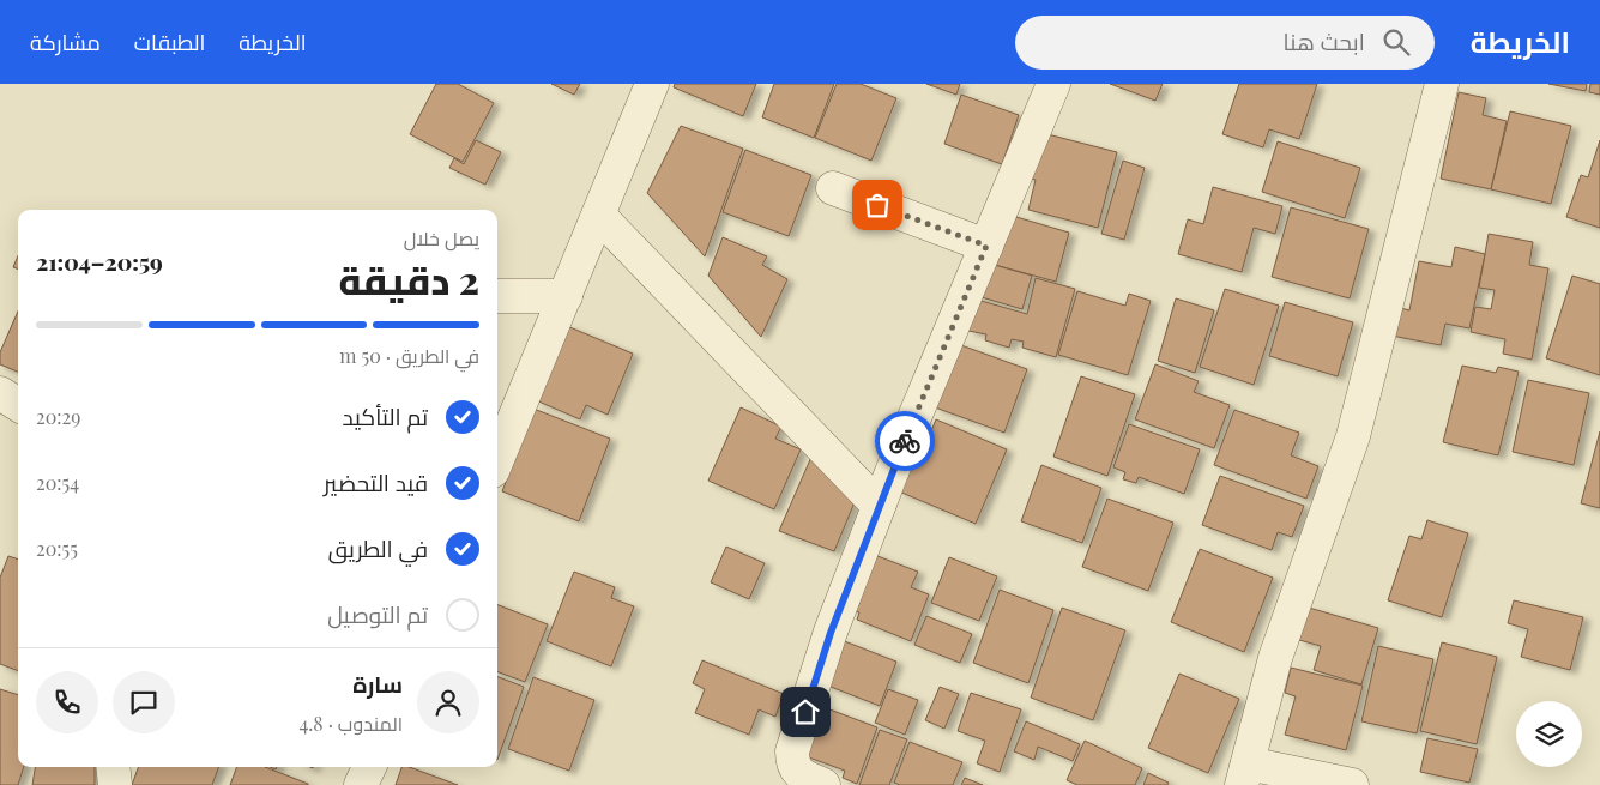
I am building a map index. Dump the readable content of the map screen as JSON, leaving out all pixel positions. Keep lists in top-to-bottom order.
{
  "page": {
    "header": "الخريطة",
    "search": "ابحث هنا",
    "nav": ["الخريطة", "الطبقات", "مشاركة"],
    "heading": ["2 دقيقة", "يصل خلال", "20:59–21:04"],
    "panel": ["سارة", "المندوب · 4.8"],
    "bar": "في الطريق · 50 m",
    "list": [
      ["تم التأكيد", "20:29"],
      ["قيد التحضير", "20:54"],
      ["في الطريق", "20:55"],
      "تم التوصيل"
    ]
  }
}
